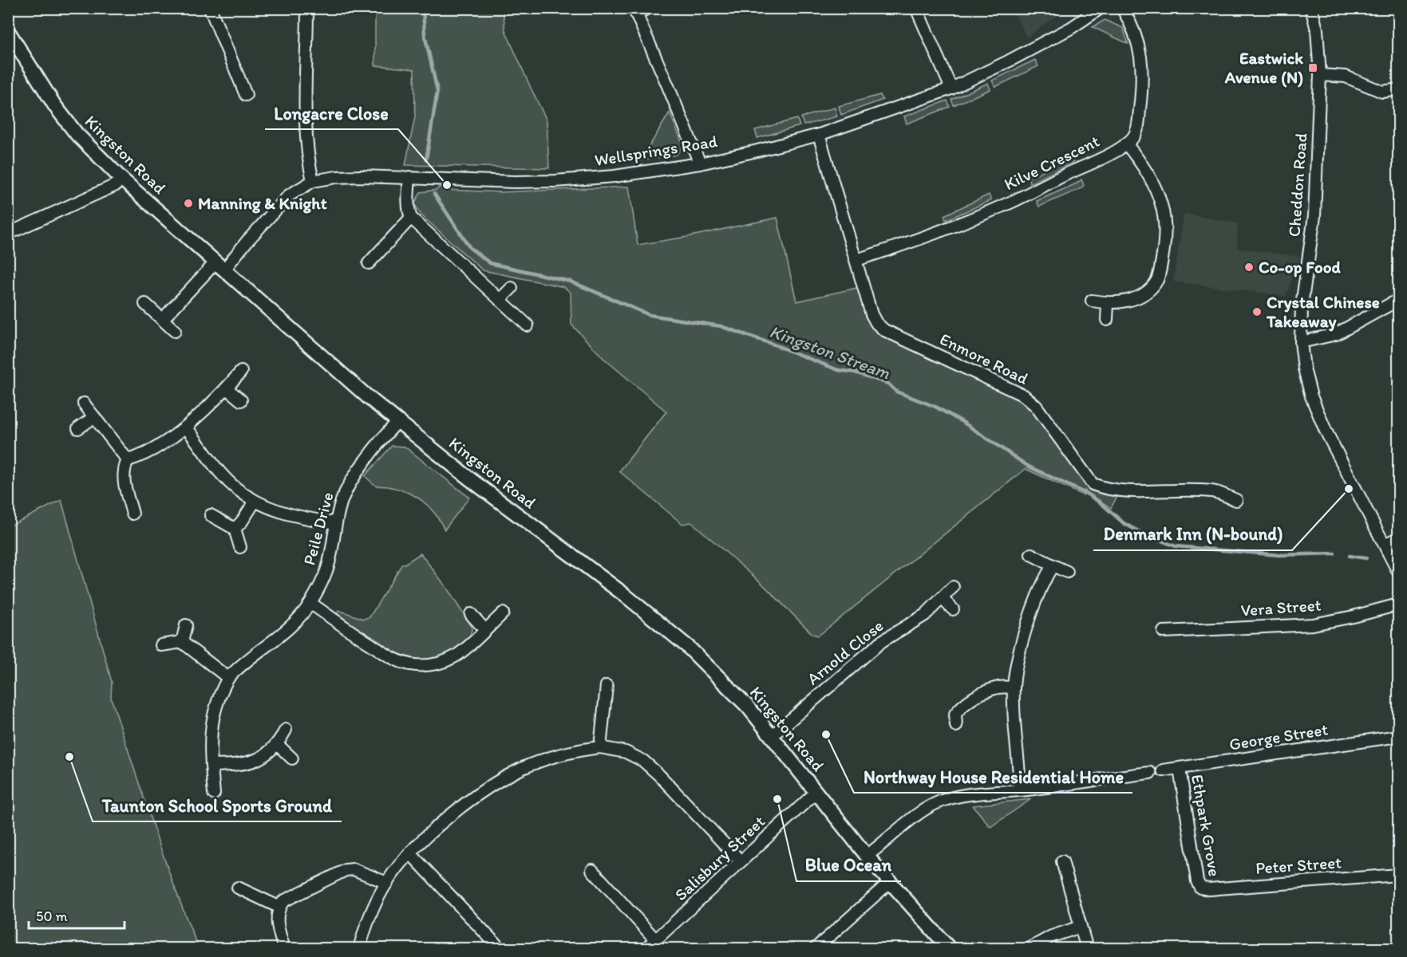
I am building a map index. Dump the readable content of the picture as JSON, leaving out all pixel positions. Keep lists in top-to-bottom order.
{
  "streets": {
    "street": [
      "Wellsprings Road",
      "Kingston Road",
      "Kilve Crescent",
      "Cheddon Road",
      "Enmore Road",
      "Peile Drive",
      "Vera Street",
      "Arnold Close",
      "George Street",
      "Ethpark Grove",
      "Salisbury Street",
      "Peter Street"
    ]
  },
  "crossings": [
    ["Wellsprings Road", "Kingston Road"],
    ["Wellsprings Road", "Enmore Road"],
    ["Kingston Road", "Peile Drive"],
    ["Kingston Road", "Arnold Close"],
    ["Kingston Road", "Salisbury Street"],
    ["Kilve Crescent", "Enmore Road"],
    ["George Street", "Ethpark Grove"],
    ["Ethpark Grove", "Peter Street"]
  ],
  "water": ["Kingston Stream"],
  "places": {
    "transit": ["Eastwick Avenue (N)"],
    "other": [
      "Longacre Close",
      "Manning & Knight",
      "Co-op Food",
      "Crystal Chinese Takeaway",
      "Denmark Inn (N-bound)",
      "Northway House Residential Home",
      "Taunton School Sports Ground",
      "Blue Ocean"
    ]
  },
  "scale_bar": "50 m"
}
